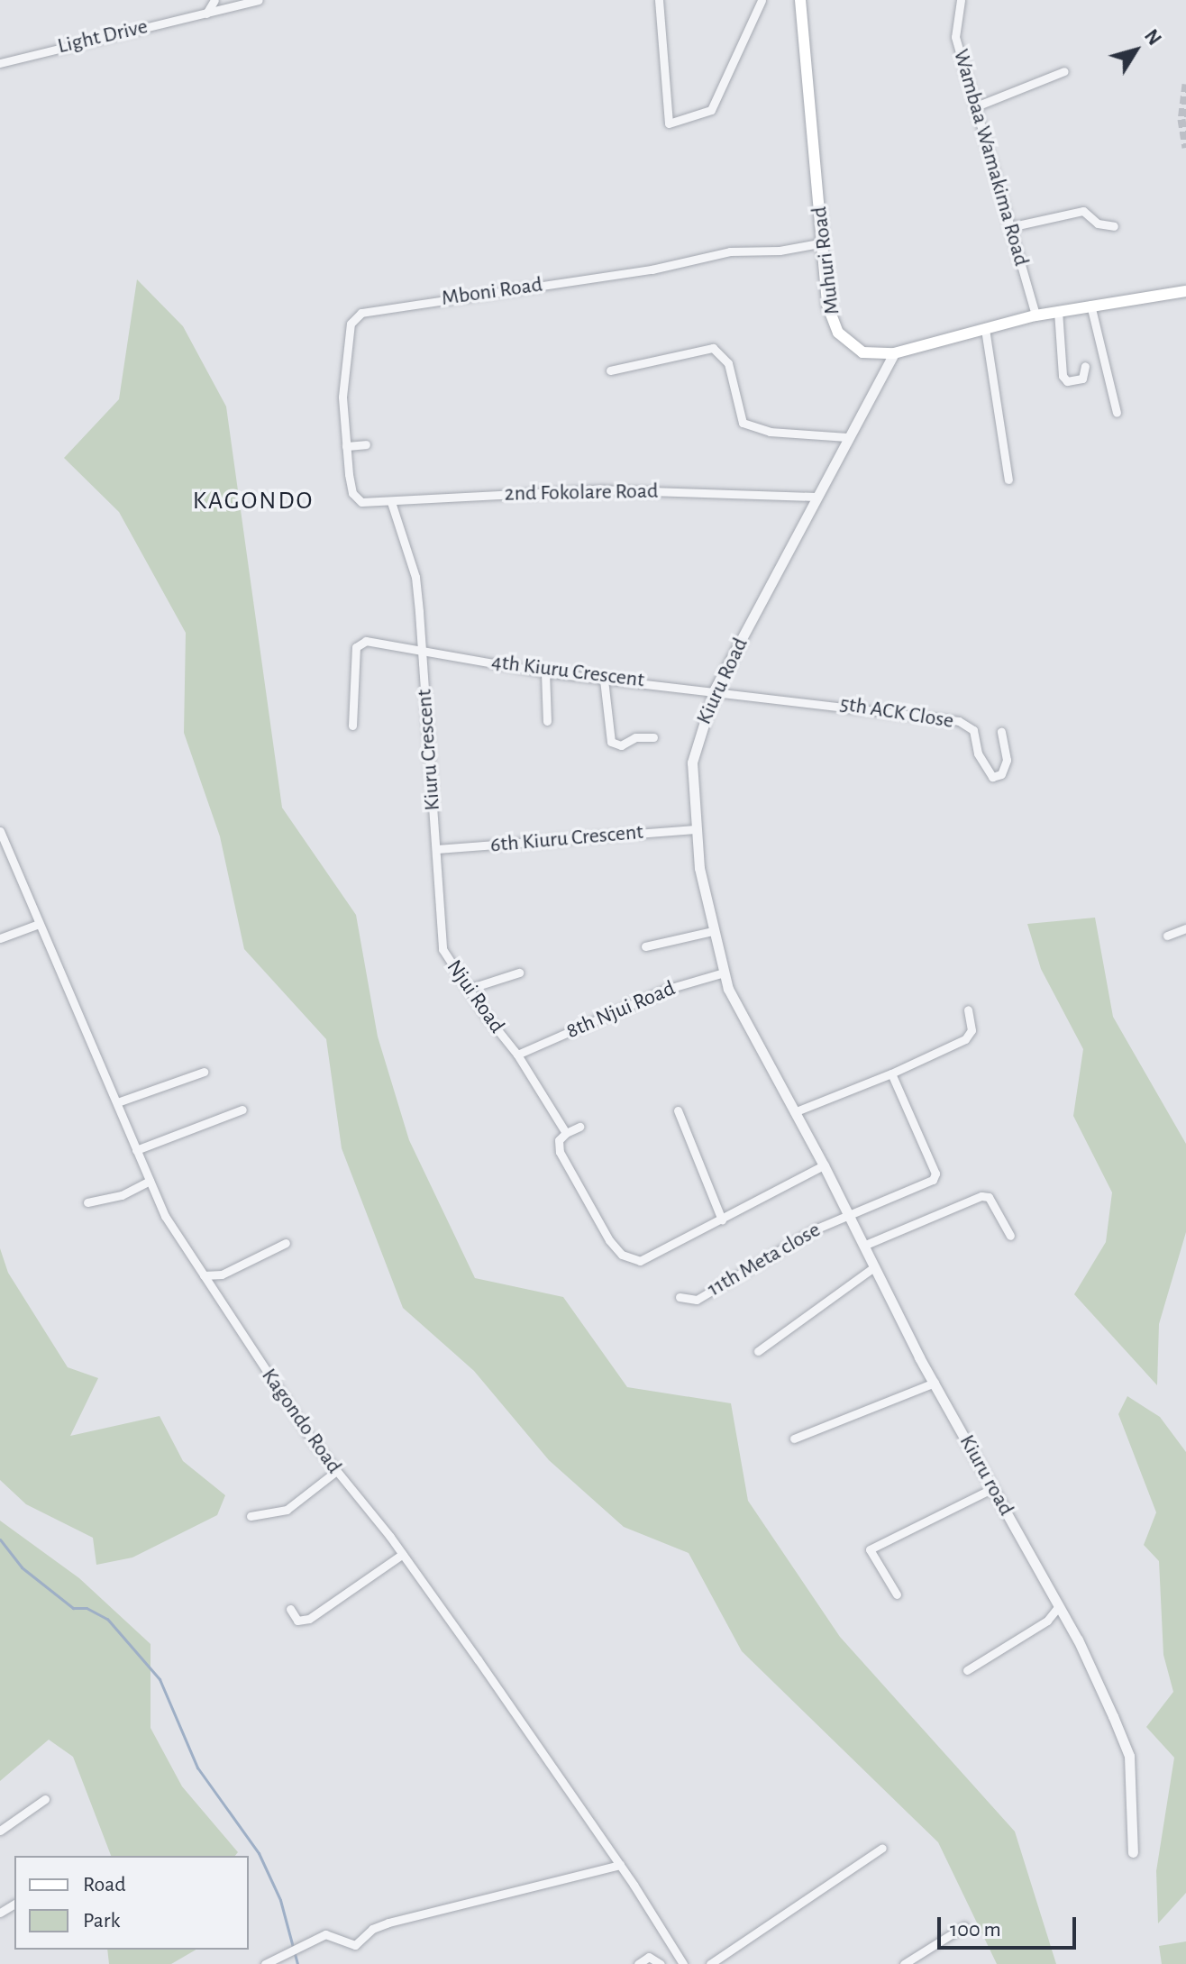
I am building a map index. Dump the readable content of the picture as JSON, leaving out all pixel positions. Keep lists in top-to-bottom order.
{
  "streets": {
    "main road": ["Muhuri Road"],
    "street": [
      "Light Drive",
      "Wambaa Wamakima Road",
      "Mboni Road",
      "2nd Fokolare Road",
      "4th Kiuru Crescent",
      "Kiuru Road",
      "5th ACK Close",
      "Kiuru Crescent",
      "6th Kiuru Crescent",
      "Njui Road",
      "8th Njui Road",
      "11th Meta close",
      "Kagondo Road",
      "Kiuru road"
    ]
  },
  "crossings": [
    ["Wambaa Wamakima Road", "Muhuri Road"],
    ["Muhuri Road", "Mboni Road"],
    ["Muhuri Road", "Kiuru Road"],
    ["Mboni Road", "2nd Fokolare Road"],
    ["2nd Fokolare Road", "Kiuru Road"],
    ["2nd Fokolare Road", "Kiuru Crescent"],
    ["4th Kiuru Crescent", "Kiuru Road"],
    ["4th Kiuru Crescent", "5th ACK Close"],
    ["4th Kiuru Crescent", "Kiuru Crescent"],
    ["Kiuru Road", "5th ACK Close"],
    ["Kiuru Road", "6th Kiuru Crescent"],
    ["Kiuru Road", "8th Njui Road"],
    ["Kiuru Road", "Kiuru road"],
    ["Kiuru Crescent", "6th Kiuru Crescent"],
    ["Kiuru Crescent", "Njui Road"],
    ["6th Kiuru Crescent", "Njui Road"],
    ["Njui Road", "8th Njui Road"],
    ["11th Meta close", "Kiuru road"]
  ],
  "districts": ["KAGONDO"],
  "legend": ["Road", "Park"],
  "scale_bar": "100 m",
  "north": "top right"
}
